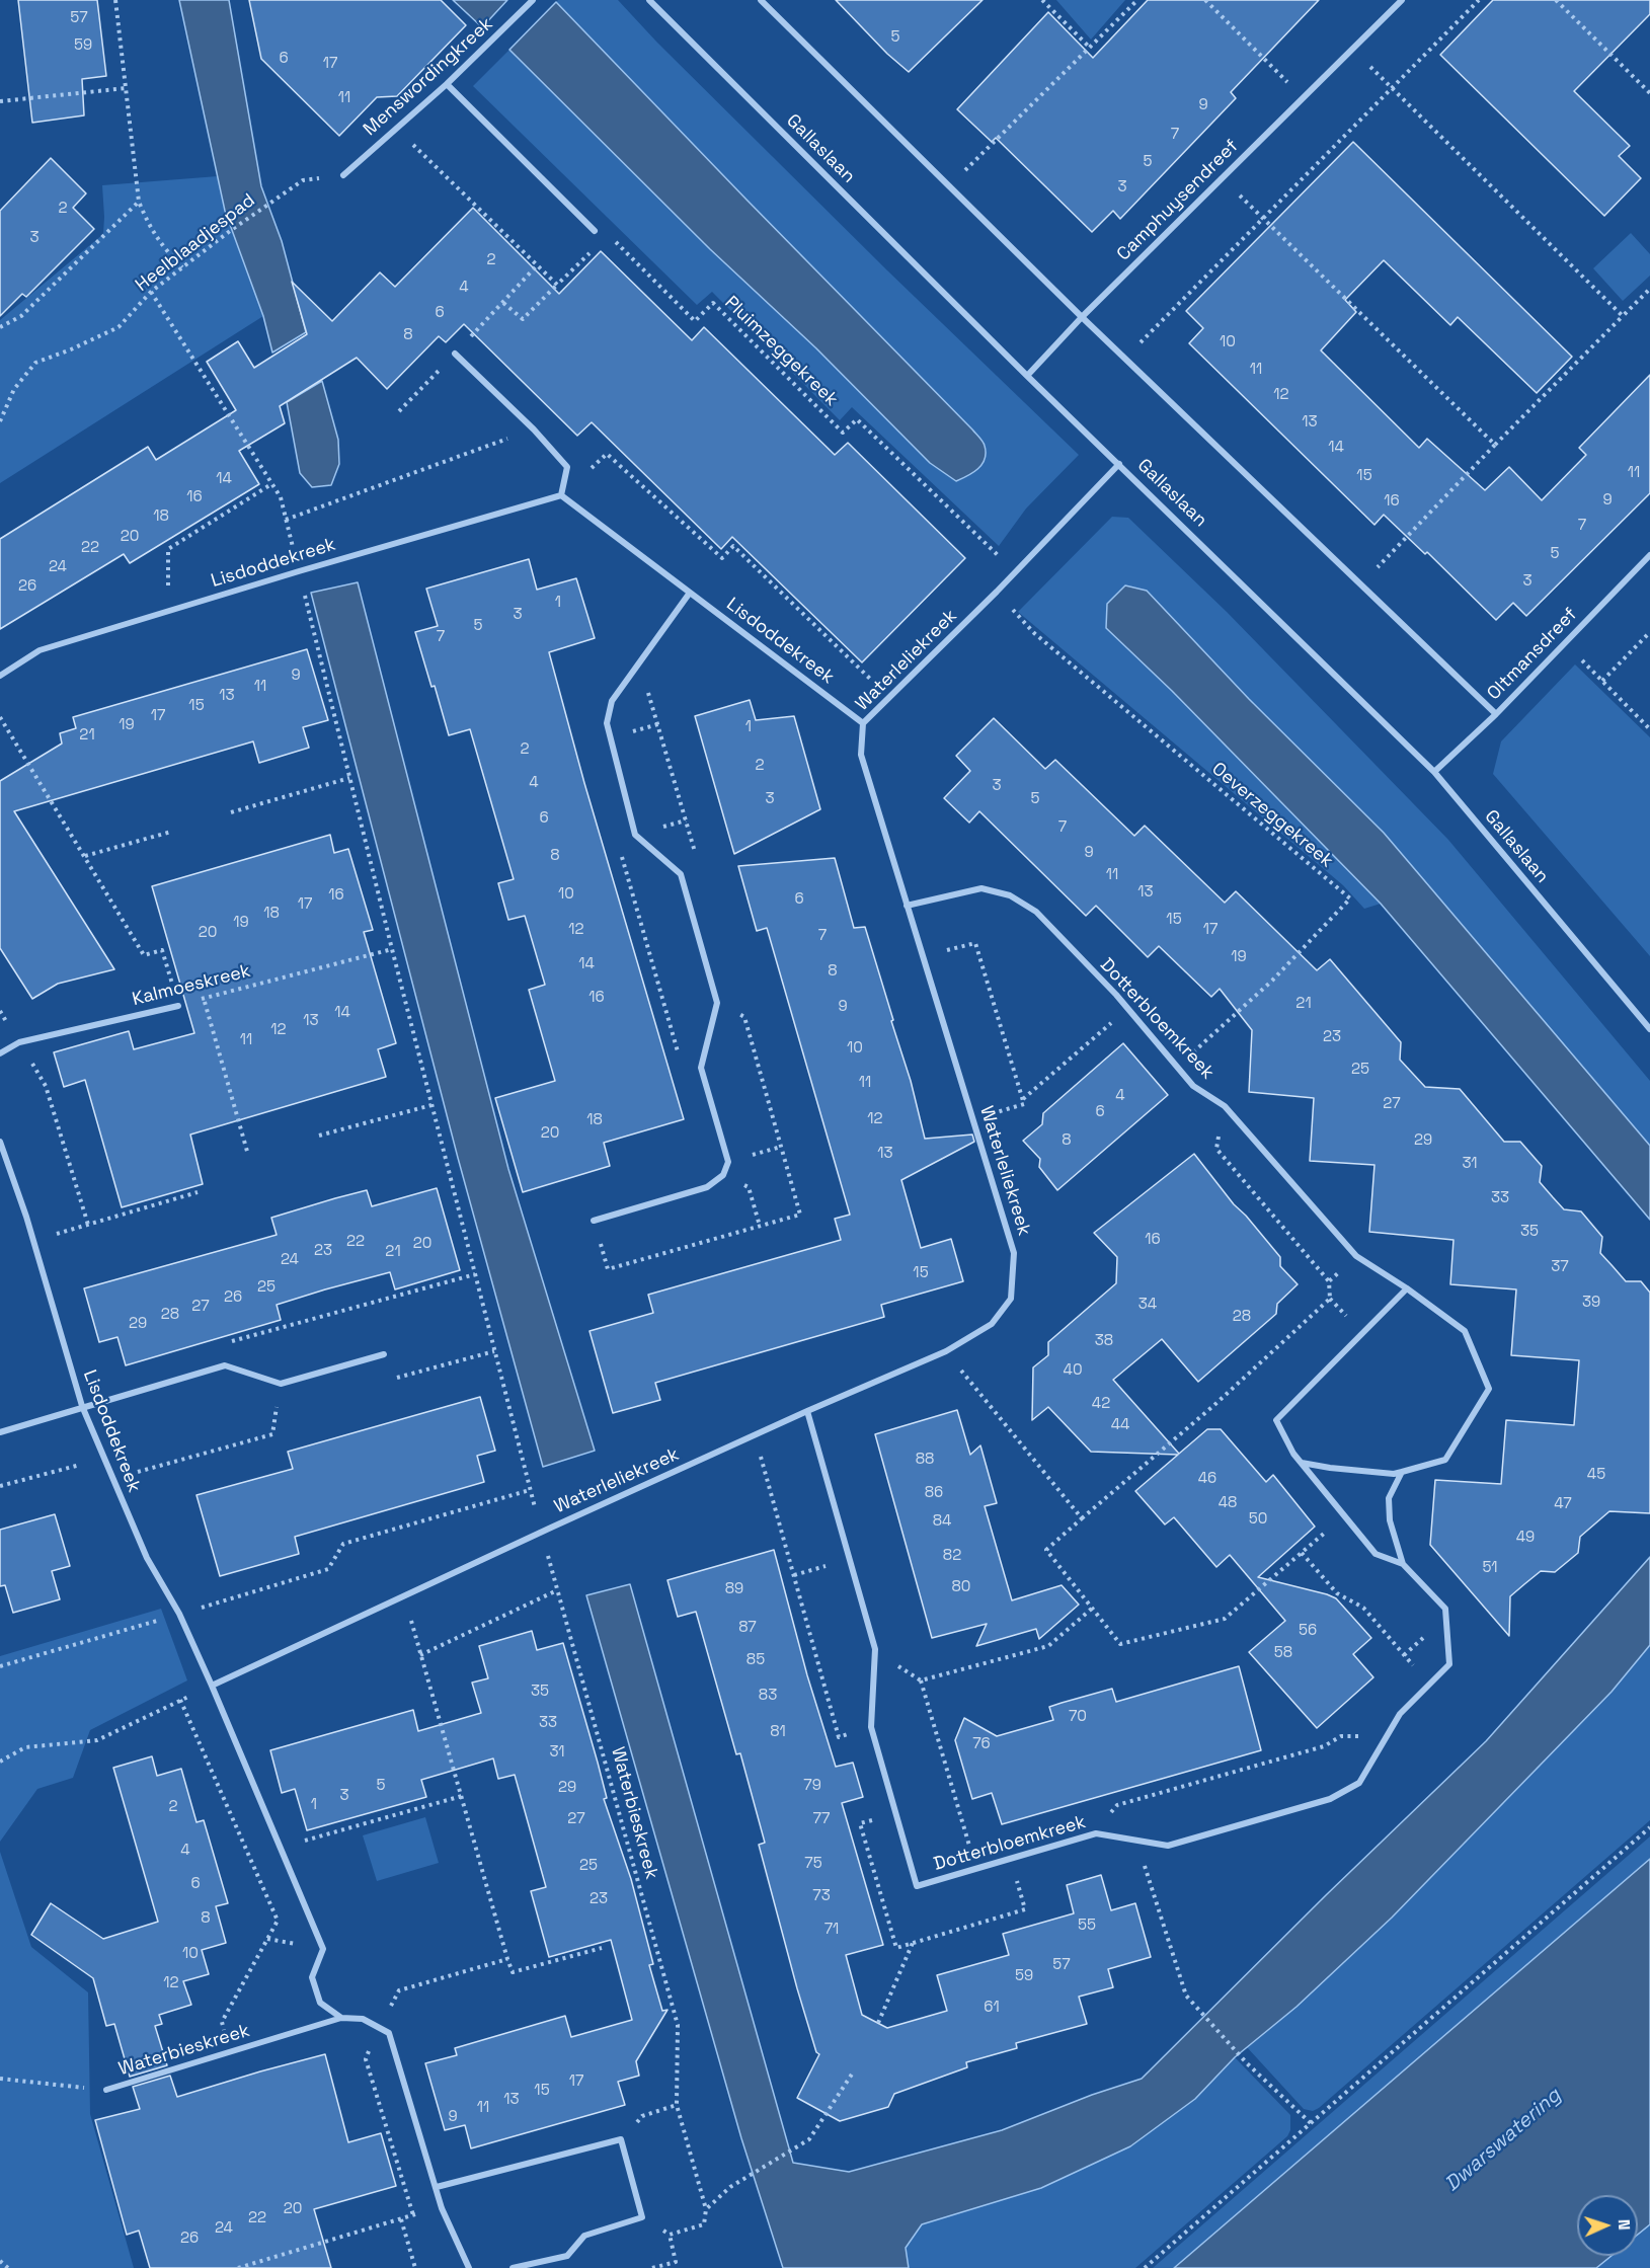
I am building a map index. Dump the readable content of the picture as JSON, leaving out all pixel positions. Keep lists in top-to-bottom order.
{
  "streets": {
    "street": [
      "Menswordingkreek",
      "Gallaslaan",
      "Camphuysendreef",
      "Lisdoddekreek",
      "Oltmansdreef",
      "Waterleliekreek",
      "Kalmoeskreek",
      "Dotterbloemkreek",
      "Waterbieskreek"
    ],
    "path": ["Heelblaadjespad", "Pluimzeggekreek", "Oeverzeggekreek"]
  },
  "crossings": [
    ["Menswordingkreek", "Heelblaadjespad"],
    ["Gallaslaan", "Camphuysendreef"],
    ["Gallaslaan", "Oltmansdreef"],
    ["Gallaslaan", "Waterleliekreek"],
    ["Heelblaadjespad", "Waterbieskreek"],
    ["Pluimzeggekreek", "Waterleliekreek"],
    ["Lisdoddekreek", "Waterleliekreek"],
    ["Lisdoddekreek", "Waterbieskreek"],
    ["Waterleliekreek", "Oeverzeggekreek"],
    ["Waterleliekreek", "Dotterbloemkreek"],
    ["Waterleliekreek", "Waterbieskreek"],
    ["Oeverzeggekreek", "Dotterbloemkreek"],
    ["Kalmoeskreek", "Waterbieskreek"]
  ],
  "water": ["Dwarswatering"],
  "house_numbers": [
    "57",
    "5",
    "59",
    "6",
    "17",
    "11",
    "9",
    "7",
    "5",
    "3",
    "2",
    "3",
    "2",
    "4",
    "6",
    "8",
    "10",
    "11",
    "12",
    "13",
    "14",
    "11",
    "15",
    "14",
    "16",
    "9",
    "16",
    "18",
    "7",
    "20",
    "22",
    "5",
    "24",
    "3",
    "26",
    "1",
    "3",
    "5",
    "7",
    "9",
    "11",
    "13",
    "15",
    "17",
    "19",
    "1",
    "21",
    "2",
    "2",
    "4",
    "3",
    "3",
    "5",
    "6",
    "7",
    "9",
    "8",
    "11",
    "13",
    "10",
    "16",
    "6",
    "17",
    "18",
    "15",
    "19",
    "12",
    "17",
    "20",
    "7",
    "19",
    "14",
    "8",
    "16",
    "21",
    "9",
    "14",
    "13",
    "12",
    "23",
    "11",
    "10",
    "25",
    "11",
    "4",
    "27",
    "6",
    "12",
    "18",
    "20",
    "8",
    "29",
    "13",
    "31",
    "33",
    "35",
    "16",
    "22",
    "20",
    "23",
    "21",
    "24",
    "37",
    "15",
    "25",
    "26",
    "39",
    "34",
    "27",
    "28",
    "28",
    "29",
    "38",
    "40",
    "42",
    "44",
    "88",
    "45",
    "46",
    "86",
    "48",
    "47",
    "50",
    "84",
    "49",
    "82",
    "51",
    "80",
    "89",
    "87",
    "56",
    "58",
    "85",
    "35",
    "83",
    "70",
    "33",
    "81",
    "76",
    "31",
    "5",
    "79",
    "29",
    "3",
    "1",
    "2",
    "27",
    "77",
    "4",
    "75",
    "25",
    "6",
    "73",
    "23",
    "8",
    "55",
    "71",
    "10",
    "57",
    "59",
    "12",
    "61",
    "17",
    "15",
    "13",
    "11",
    "9",
    "20",
    "22",
    "24",
    "26"
  ],
  "north": "right"
}
